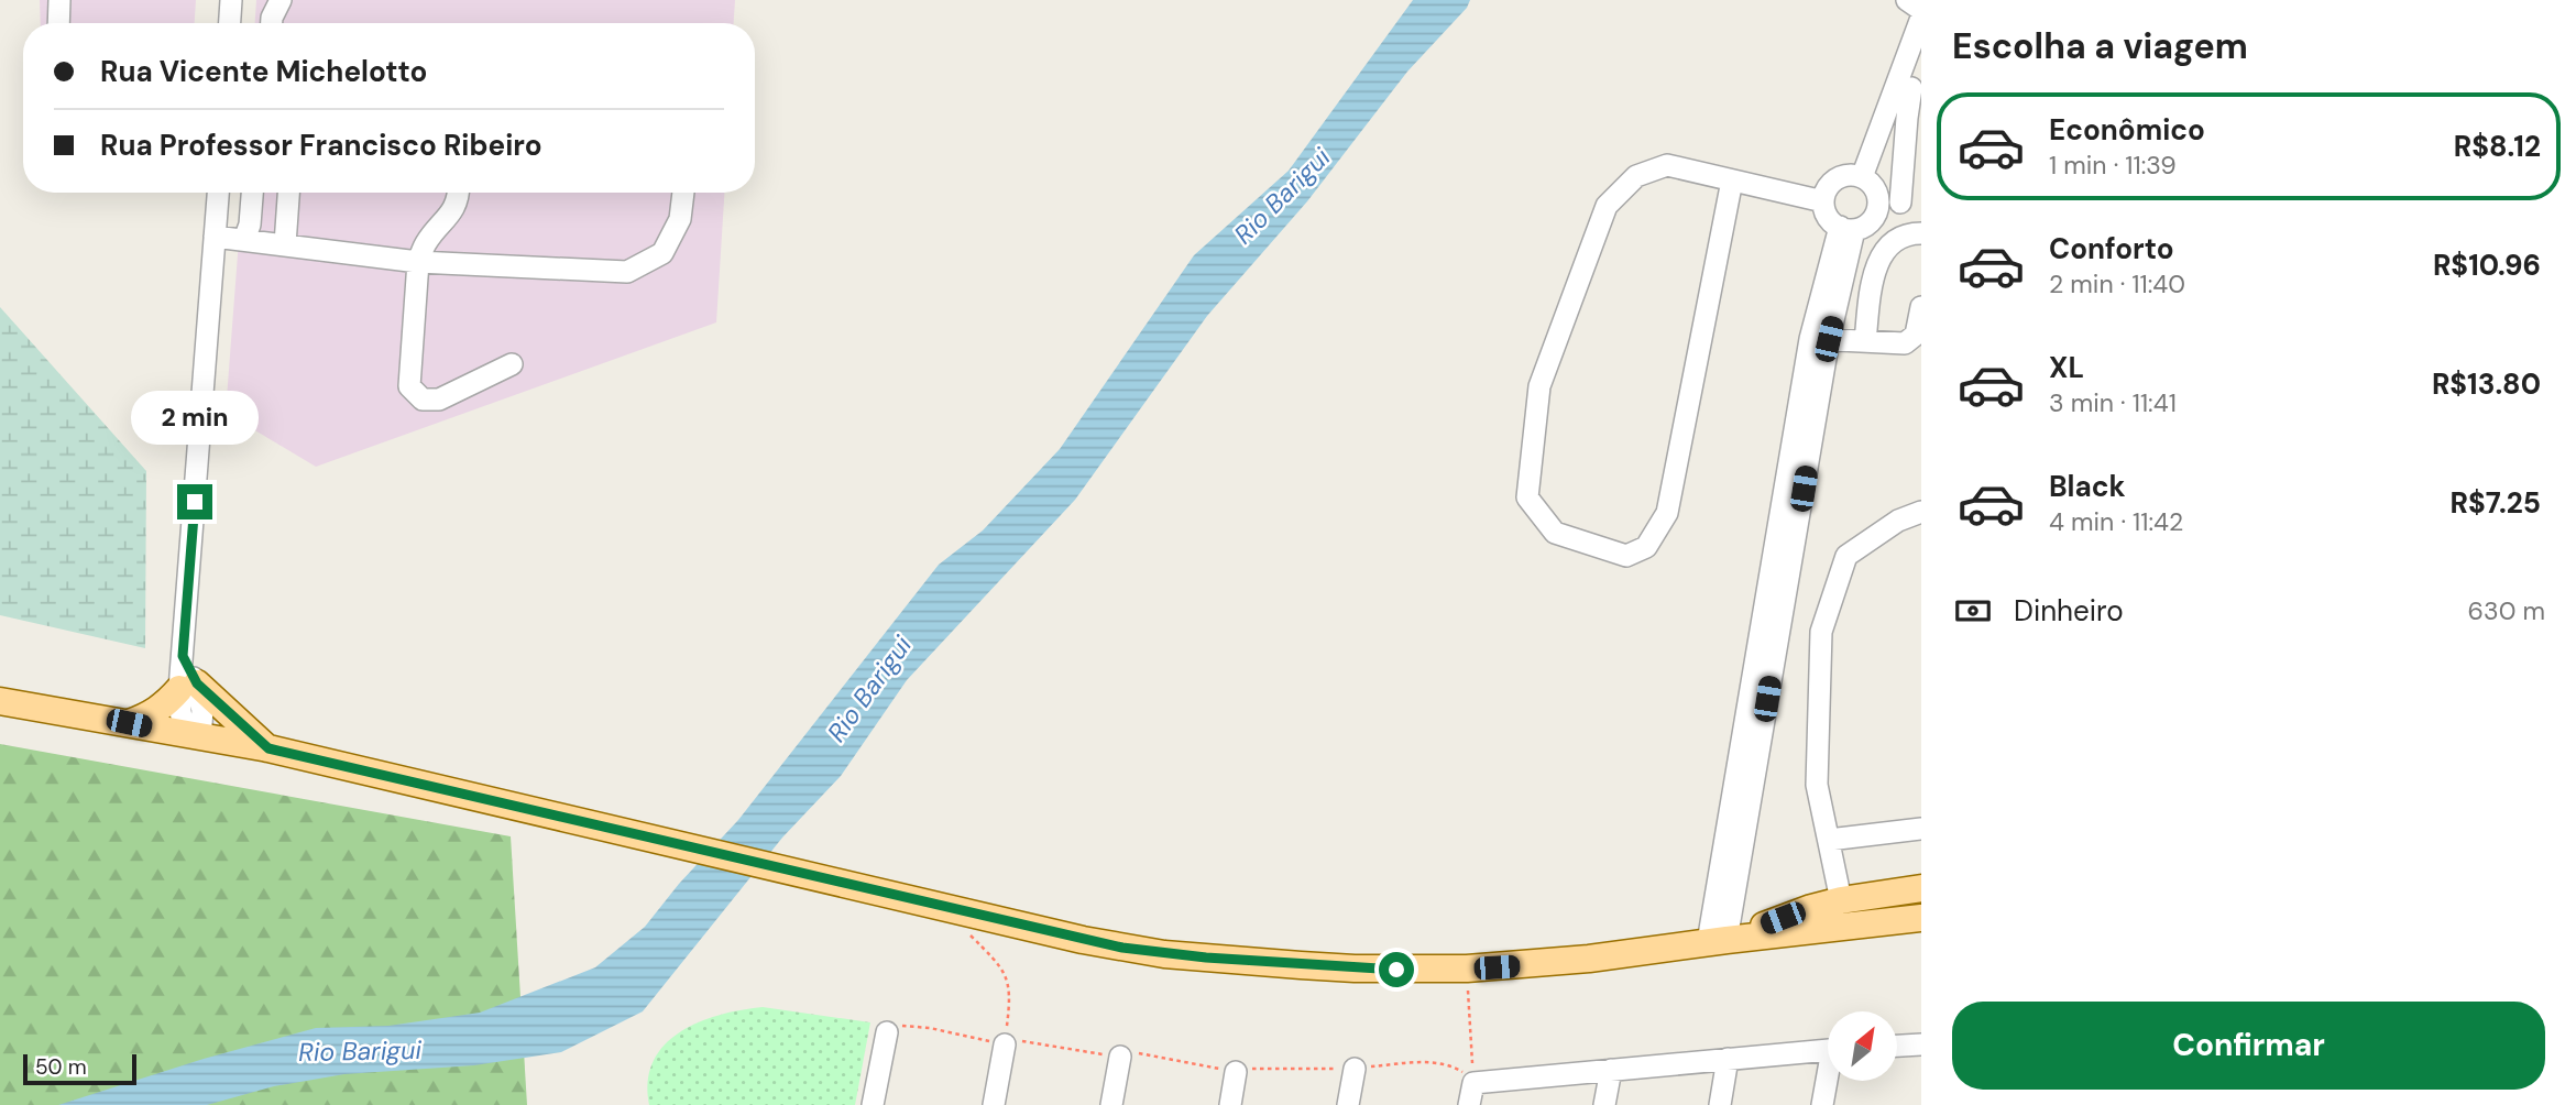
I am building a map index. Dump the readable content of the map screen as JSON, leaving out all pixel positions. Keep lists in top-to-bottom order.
{
  "water": ["Rio Barigui"],
  "scale_bar": "50 m",
  "north": "top right",
  "page": {
    "heading": "Escolha a viagem",
    "banner": ["Rua Vicente Michelotto", "Rua Professor Francisco Ribeiro"],
    "list": [
      {
        "name": "Econômico",
        "note": "1 min · 11:39",
        "value": "R$8.12"
      },
      {
        "name": "Conforto",
        "note": "2 min · 11:40",
        "value": "R$10.96"
      },
      {
        "name": "XL",
        "note": "3 min · 11:41",
        "value": "R$13.80"
      },
      {
        "name": "Black",
        "note": "4 min · 11:42",
        "value": "R$7.25"
      }
    ],
    "bubble": "2 min",
    "pay": ["Dinheiro", "630 m"],
    "buttons": "Confirmar",
    "scale": "50 m"
  }
}
